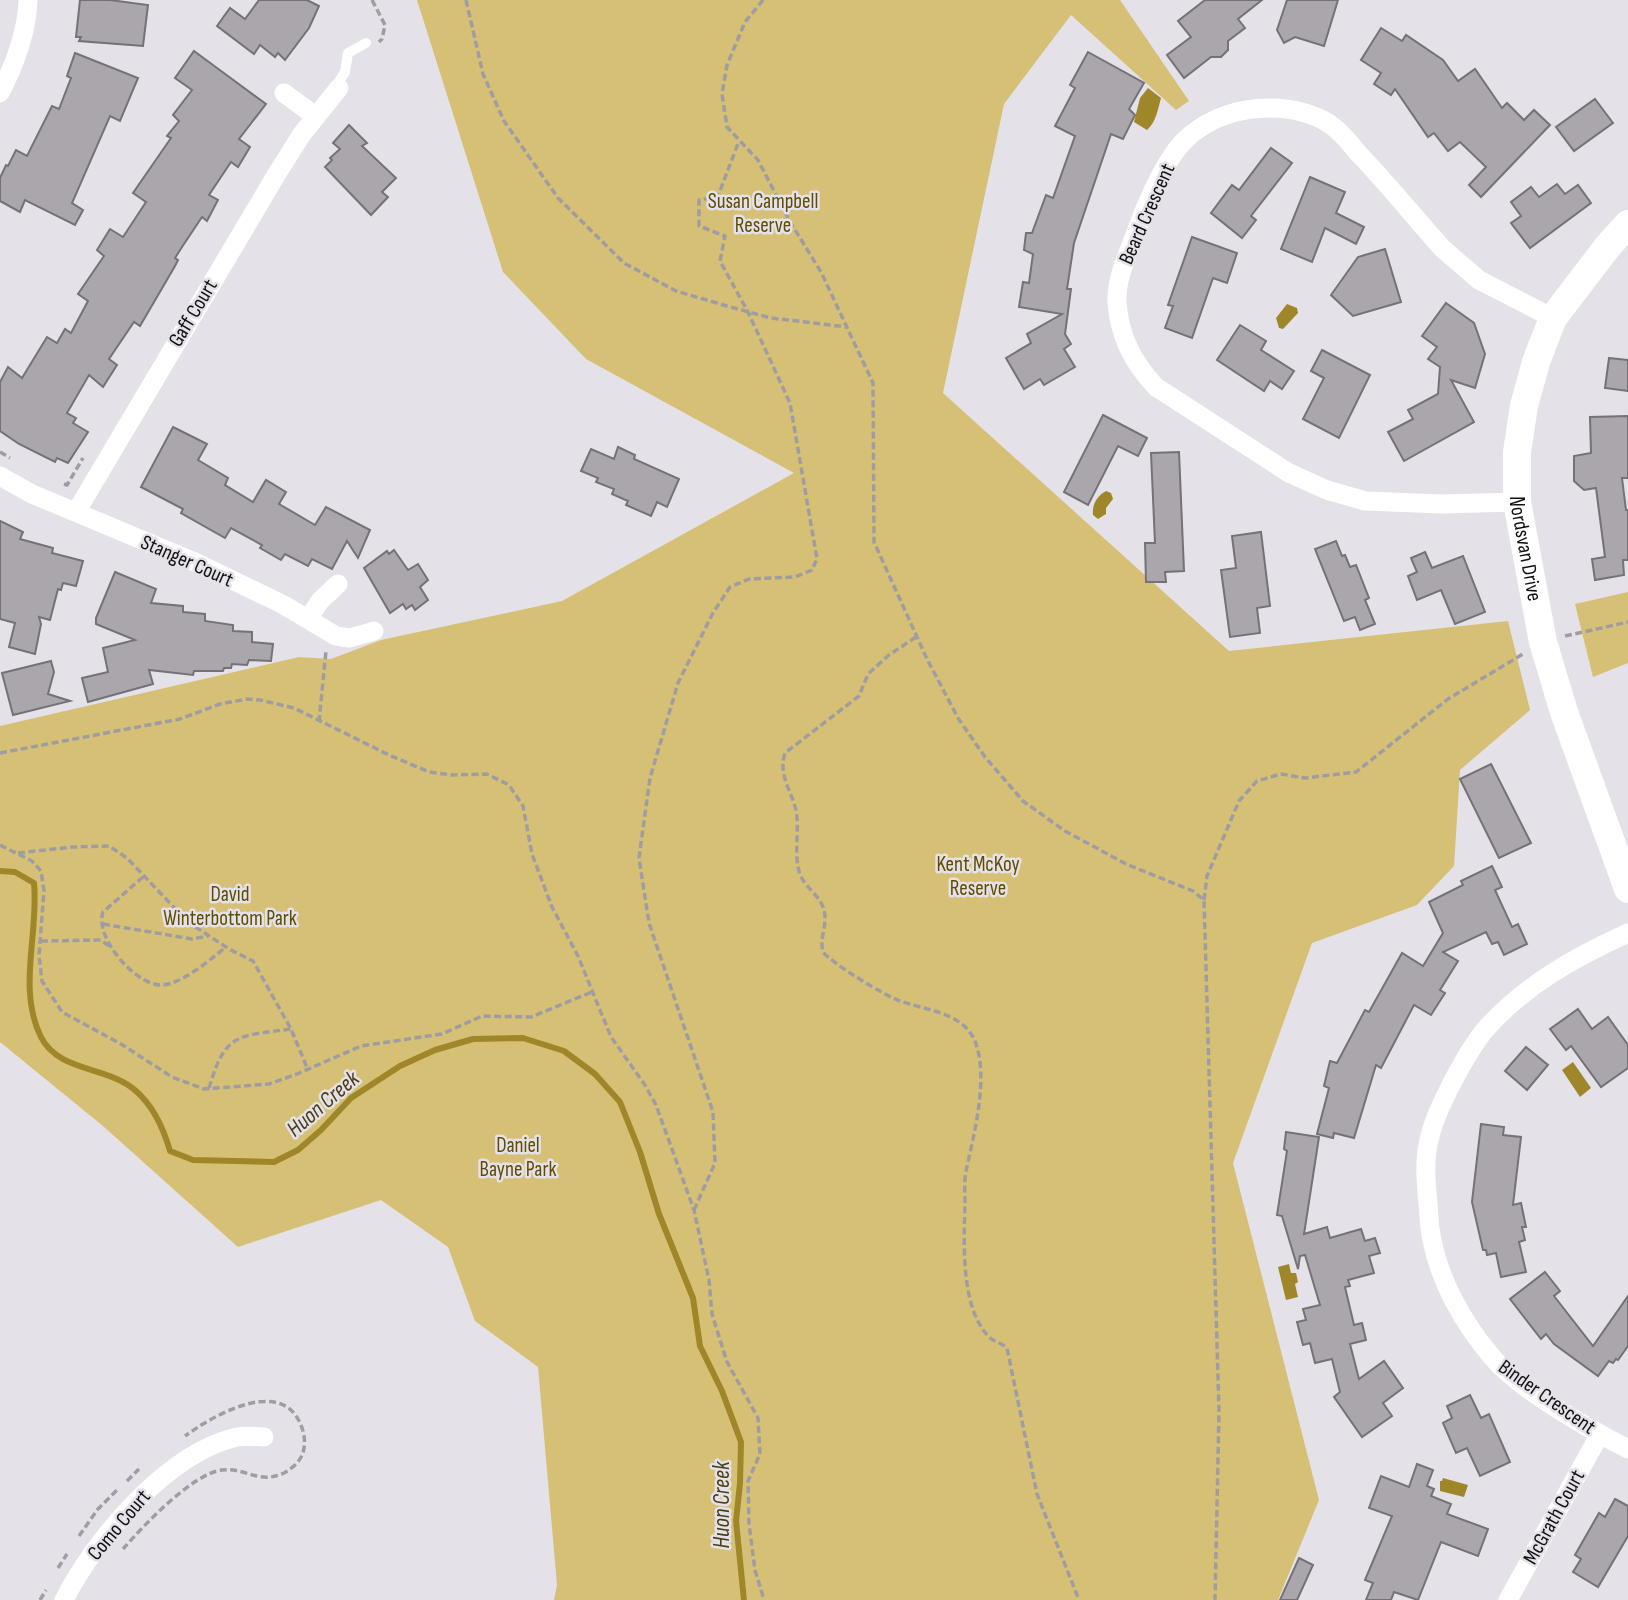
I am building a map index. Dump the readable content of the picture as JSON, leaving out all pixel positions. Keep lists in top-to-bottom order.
{
  "streets": {
    "street": [
      "Beard Crescent",
      "Gaff Court",
      "Nordsvan Drive",
      "Stanger Court",
      "Binder Crescent",
      "McGrath Court",
      "Como Court"
    ]
  },
  "crossings": [
    ["Beard Crescent", "Nordsvan Drive"],
    ["Gaff Court", "Stanger Court"],
    ["Binder Crescent", "McGrath Court"]
  ],
  "water": ["Huon Creek"],
  "parks": [
    "Susan Campbell Reserve",
    "Kent McKoy Reserve",
    "David Winterbottom Park",
    "Daniel Bayne Park"
  ]
}
